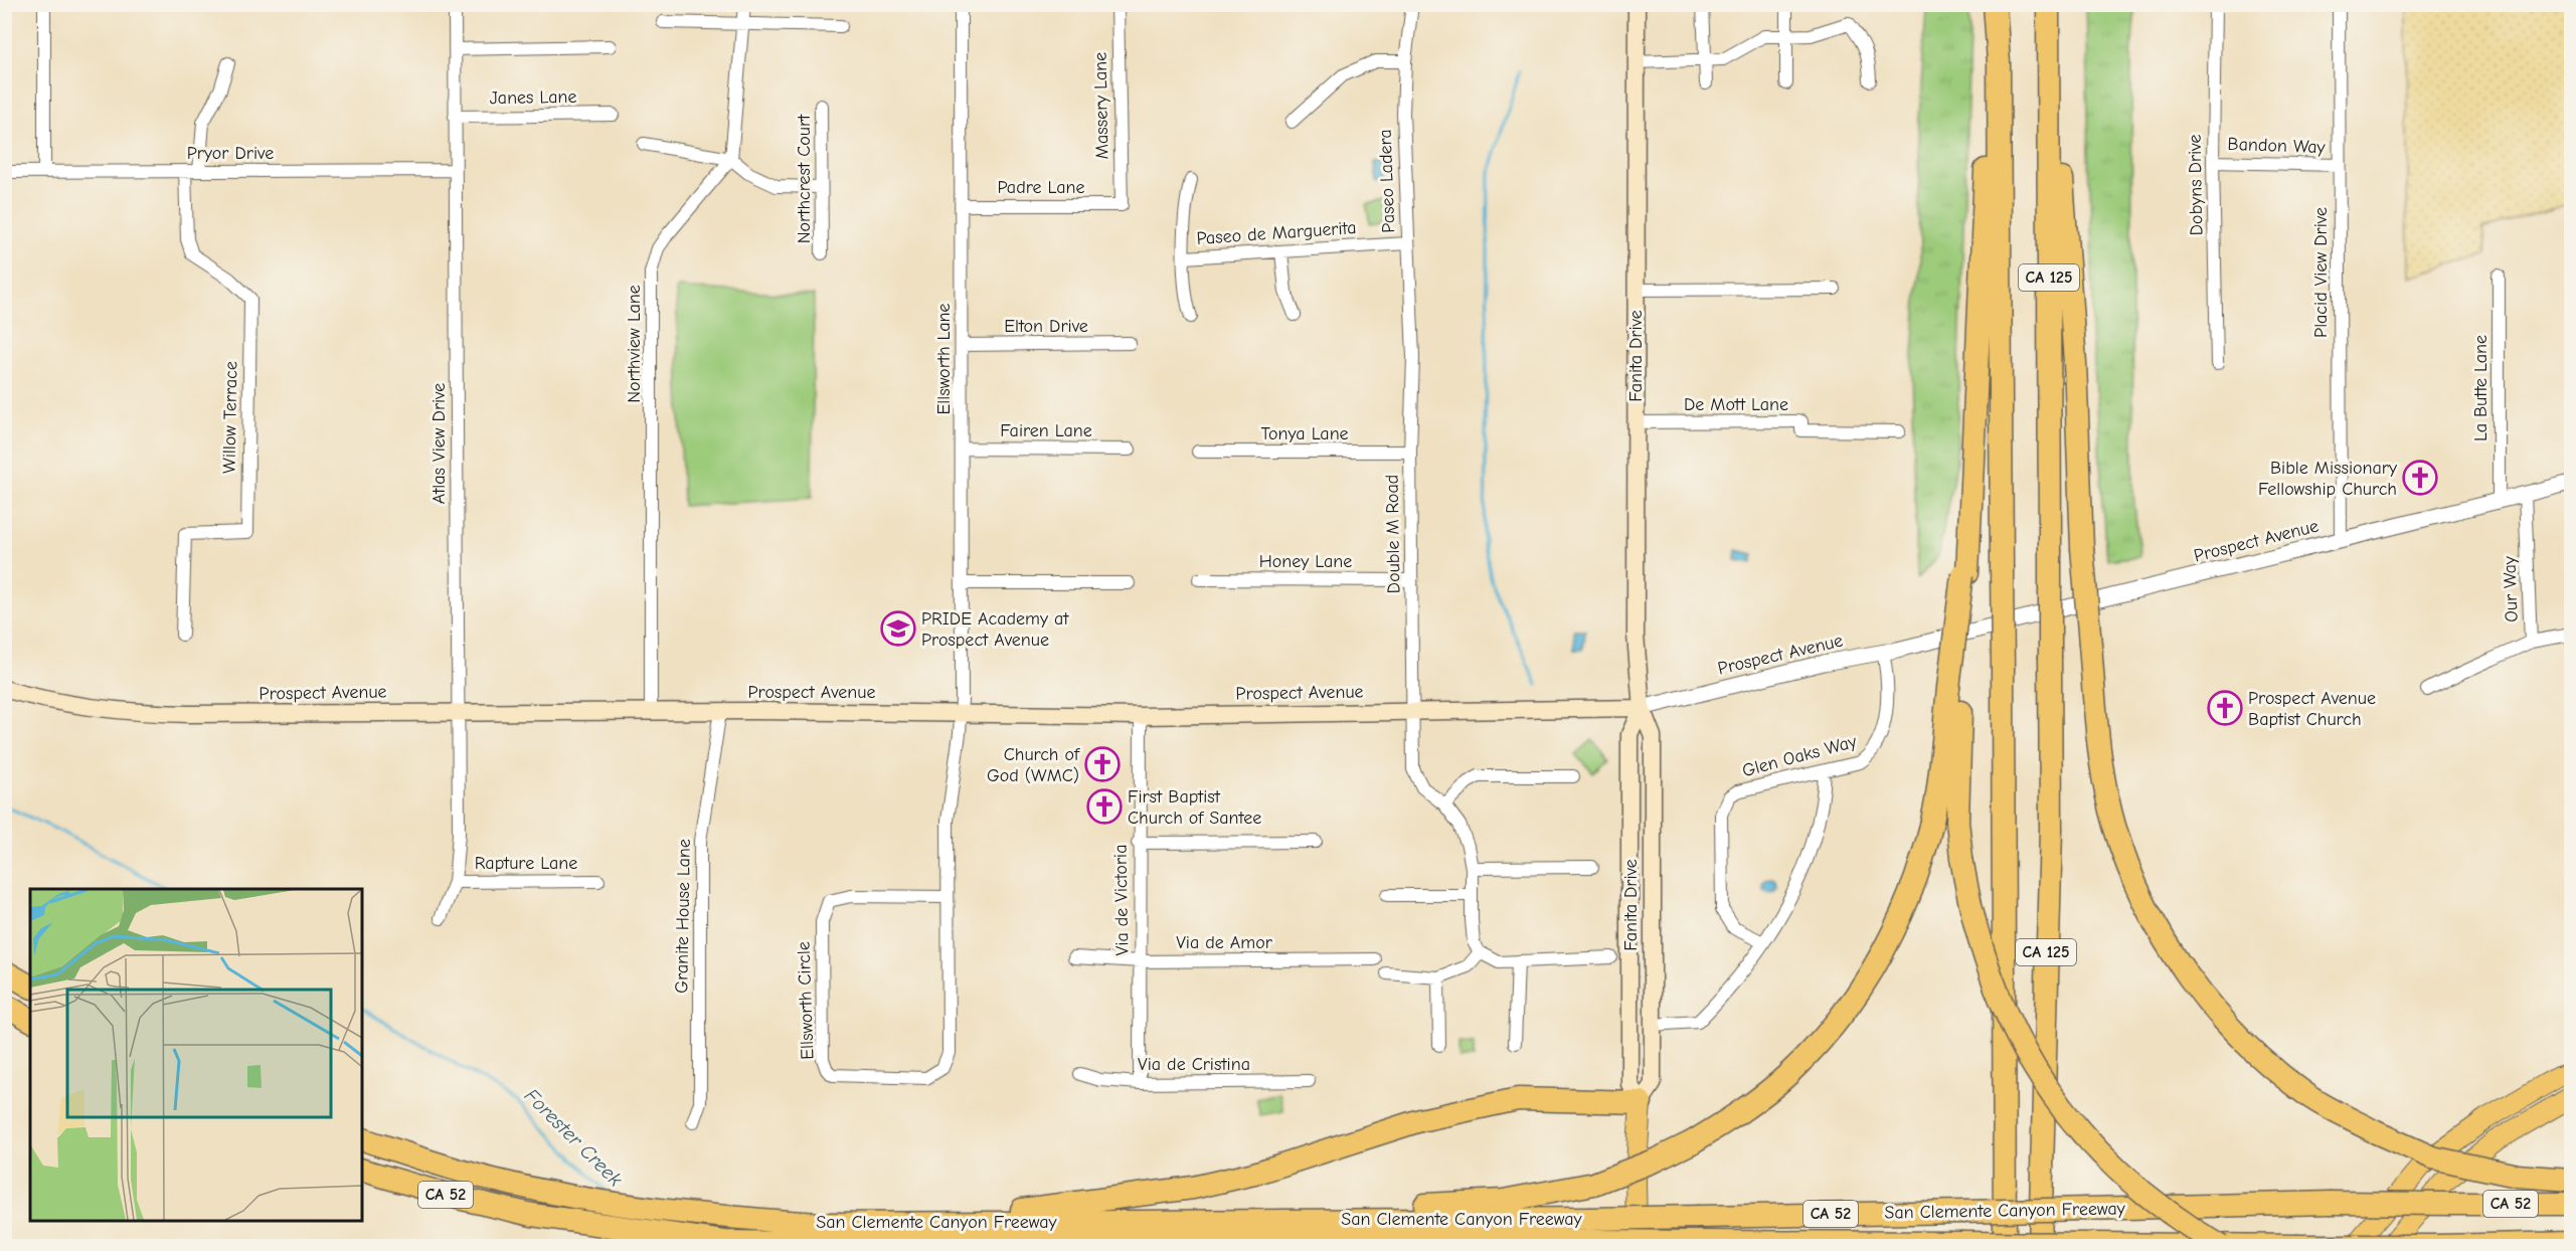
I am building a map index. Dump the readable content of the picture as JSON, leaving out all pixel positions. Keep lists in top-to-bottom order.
{
  "streets": {
    "highway": ["CA 125", "CA 52", "San Clemente Canyon Freeway"],
    "main road": ["Fanita Drive", "Prospect Avenue"],
    "street": [
      "Janes Lane",
      "Massery Lane",
      "Bandon Way",
      "Pryor Drive",
      "Northcrest Court",
      "Paseo Ladera",
      "Dobyns Drive",
      "Padre Lane",
      "Paseo de Marguerita",
      "Placid View Drive",
      "Elton Drive",
      "Northview Lane",
      "Ellsworth Lane",
      "La Butte Lane",
      "De Mott Lane",
      "Willow Terrace",
      "Fairen Lane",
      "Tonya Lane",
      "Atlas View Drive",
      "Double M Road",
      "Honey Lane",
      "Our Way",
      "Glen Oaks Way",
      "Rapture Lane",
      "Via de Victoria",
      "Granite House Lane",
      "Via de Amor",
      "Ellsworth Circle",
      "Via de Cristina"
    ]
  },
  "crossings": [
    ["Janes Lane", "Atlas View Drive"],
    ["Massery Lane", "Padre Lane"],
    ["Bandon Way", "Dobyns Drive"],
    ["Bandon Way", "Placid View Drive"],
    ["Pryor Drive", "Willow Terrace"],
    ["Pryor Drive", "Atlas View Drive"],
    ["Paseo Ladera", "Paseo de Marguerita"],
    ["Paseo Ladera", "Double M Road"],
    ["Padre Lane", "Ellsworth Lane"],
    ["Placid View Drive", "Prospect Avenue"],
    ["Elton Drive", "Ellsworth Lane"],
    ["Northview Lane", "Prospect Avenue"],
    ["Fanita Drive", "De Mott Lane"],
    ["Fanita Drive", "Prospect Avenue"],
    ["Ellsworth Lane", "Fairen Lane"],
    ["Ellsworth Lane", "Prospect Avenue"],
    ["Ellsworth Lane", "Ellsworth Circle"],
    ["La Butte Lane", "Prospect Avenue"],
    ["Tonya Lane", "Double M Road"],
    ["Atlas View Drive", "Prospect Avenue"],
    ["Atlas View Drive", "Rapture Lane"],
    ["Double M Road", "Prospect Avenue"],
    ["Double M Road", "Honey Lane"],
    ["Prospect Avenue", "Our Way"],
    ["Prospect Avenue", "Glen Oaks Way"],
    ["Prospect Avenue", "Via de Victoria"],
    ["Prospect Avenue", "Granite House Lane"],
    ["Prospect Avenue", "Ellsworth Circle"],
    ["Via de Victoria", "Via de Amor"],
    ["Via de Victoria", "Via de Cristina"]
  ],
  "water": ["Forester Creek"],
  "places": {
    "church": [
      "Bible Missionary Fellowship Church",
      "Prospect Avenue Baptist Church",
      "Church of God (WMC)",
      "First Baptist Church of Santee"
    ],
    "school or university": ["PRIDE Academy at Prospect Avenue"]
  }
}
